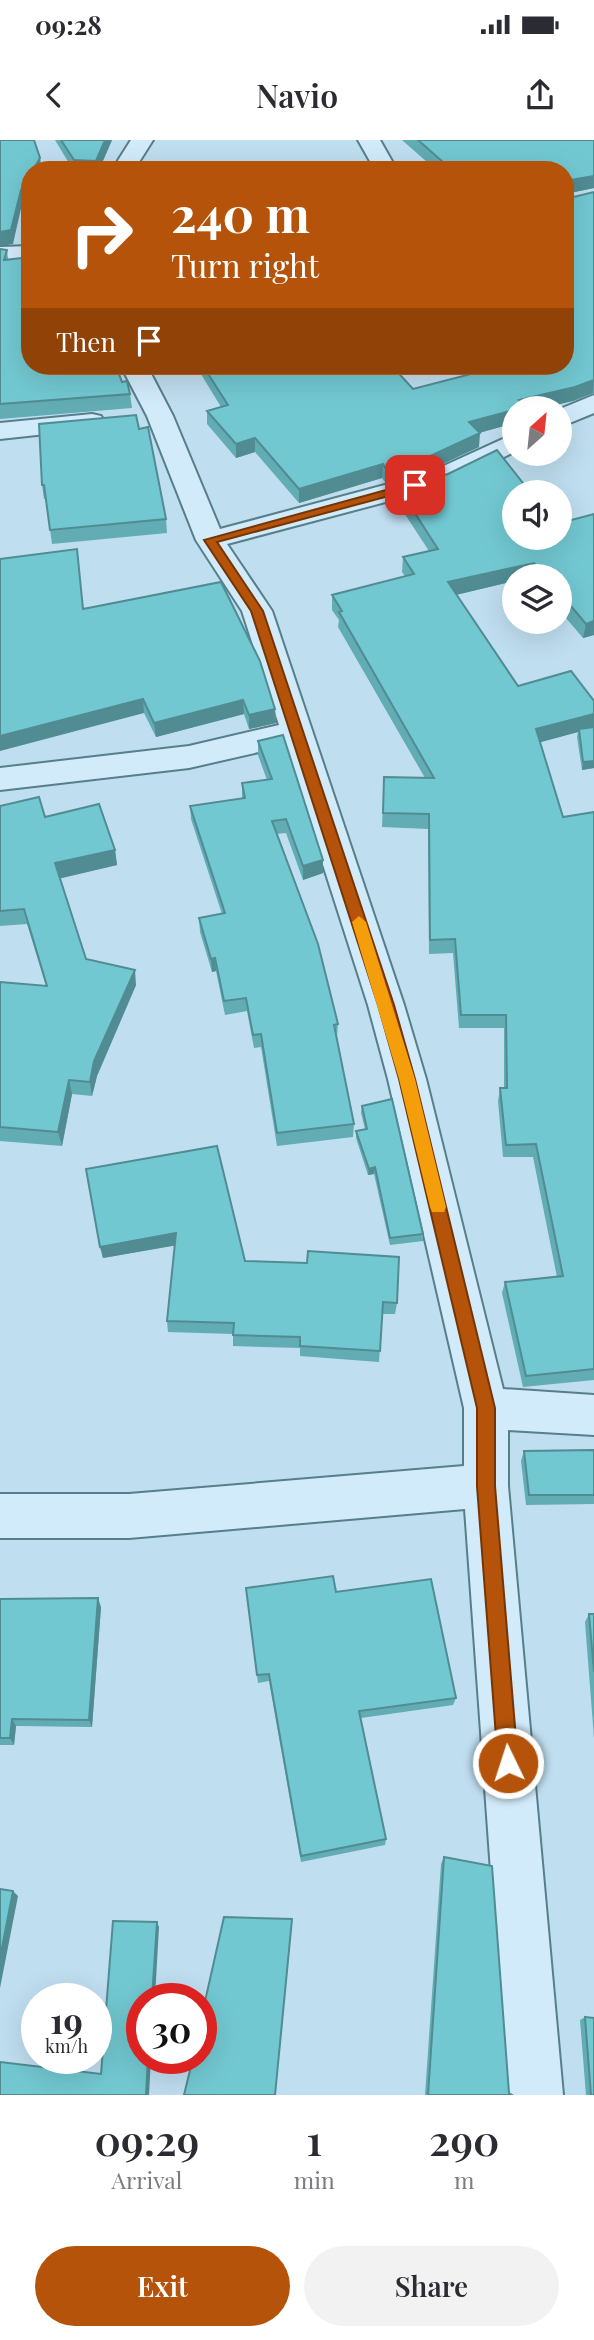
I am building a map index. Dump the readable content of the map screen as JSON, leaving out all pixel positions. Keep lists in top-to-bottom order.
{
  "north": "top right",
  "page": {
    "status": "09:28",
    "header": "Navio",
    "turn": ["240 m", "Turn right"],
    "then": "Then",
    "speed": "19 km/h",
    "limit": "30",
    "eta": [
      "09:29",
      "Arrival",
      "1",
      "min",
      "290",
      "m"
    ],
    "buttons": ["Exit", "Share"]
  }
}
